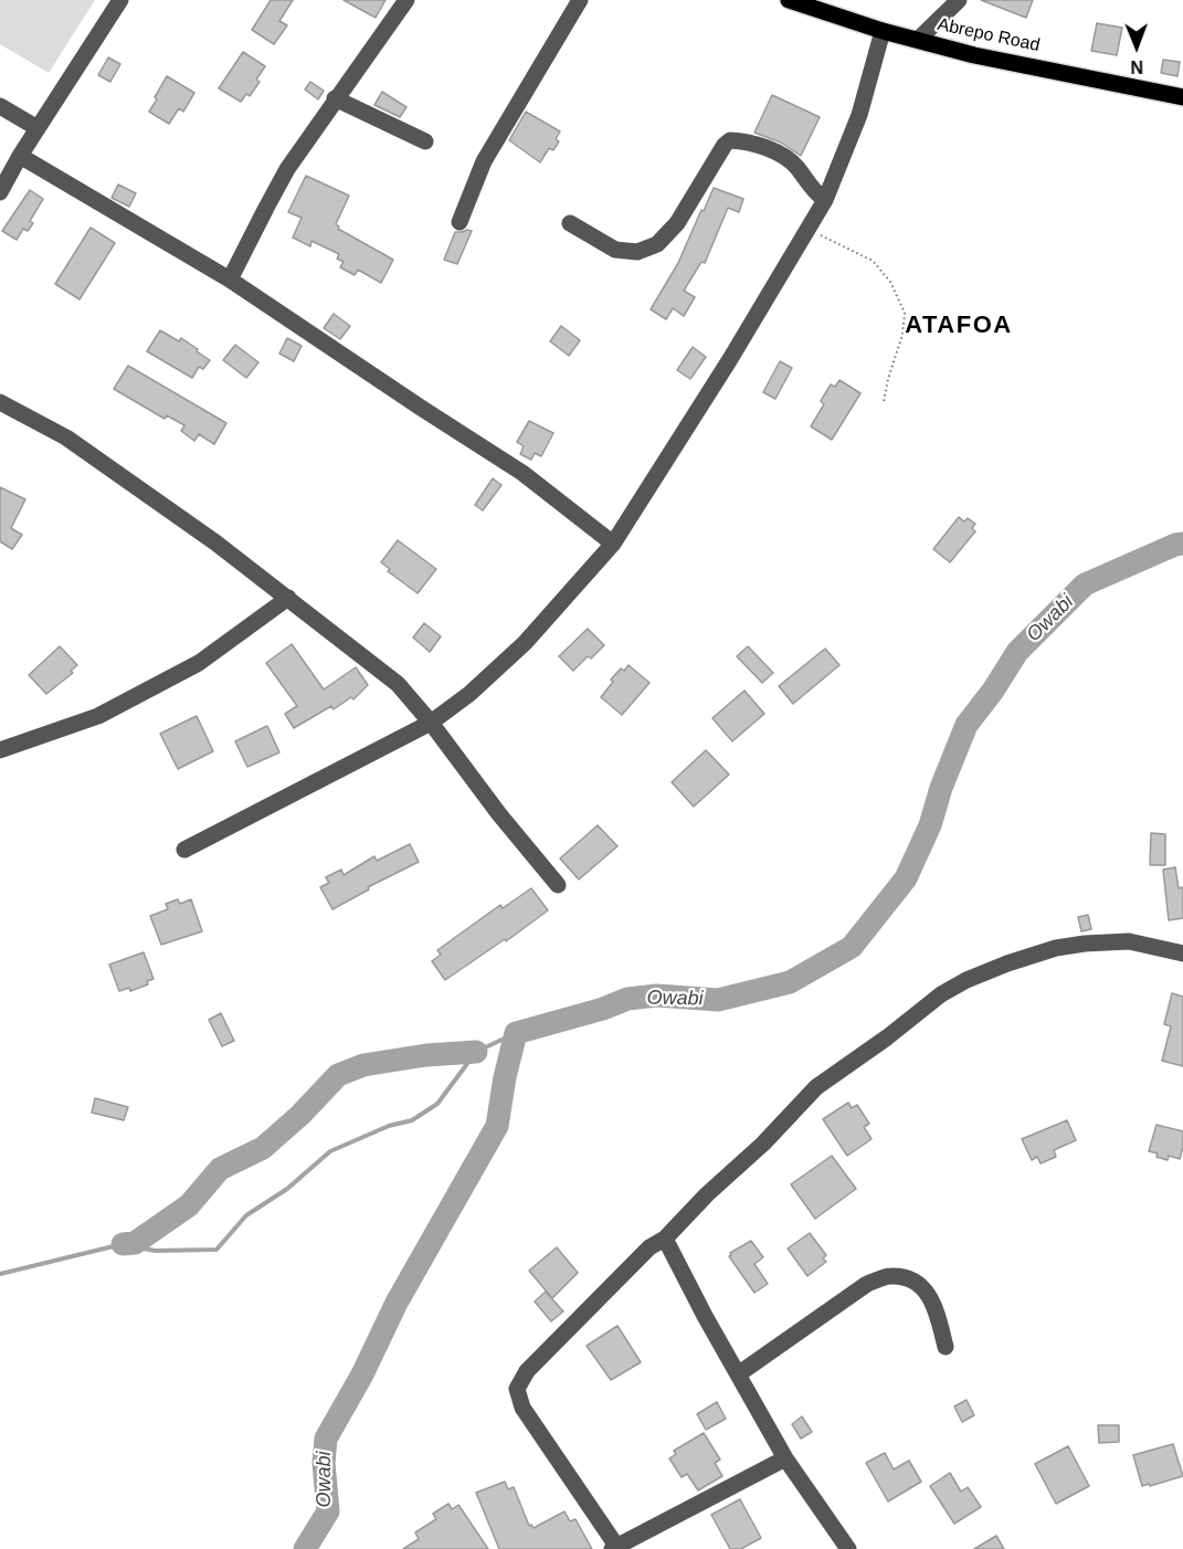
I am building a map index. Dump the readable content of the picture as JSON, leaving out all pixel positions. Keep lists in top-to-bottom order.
{
  "streets": {
    "main road": ["Abrepo Road"]
  },
  "districts": ["ATAFOA"],
  "water": ["Owabi"],
  "north": "bottom"
}
